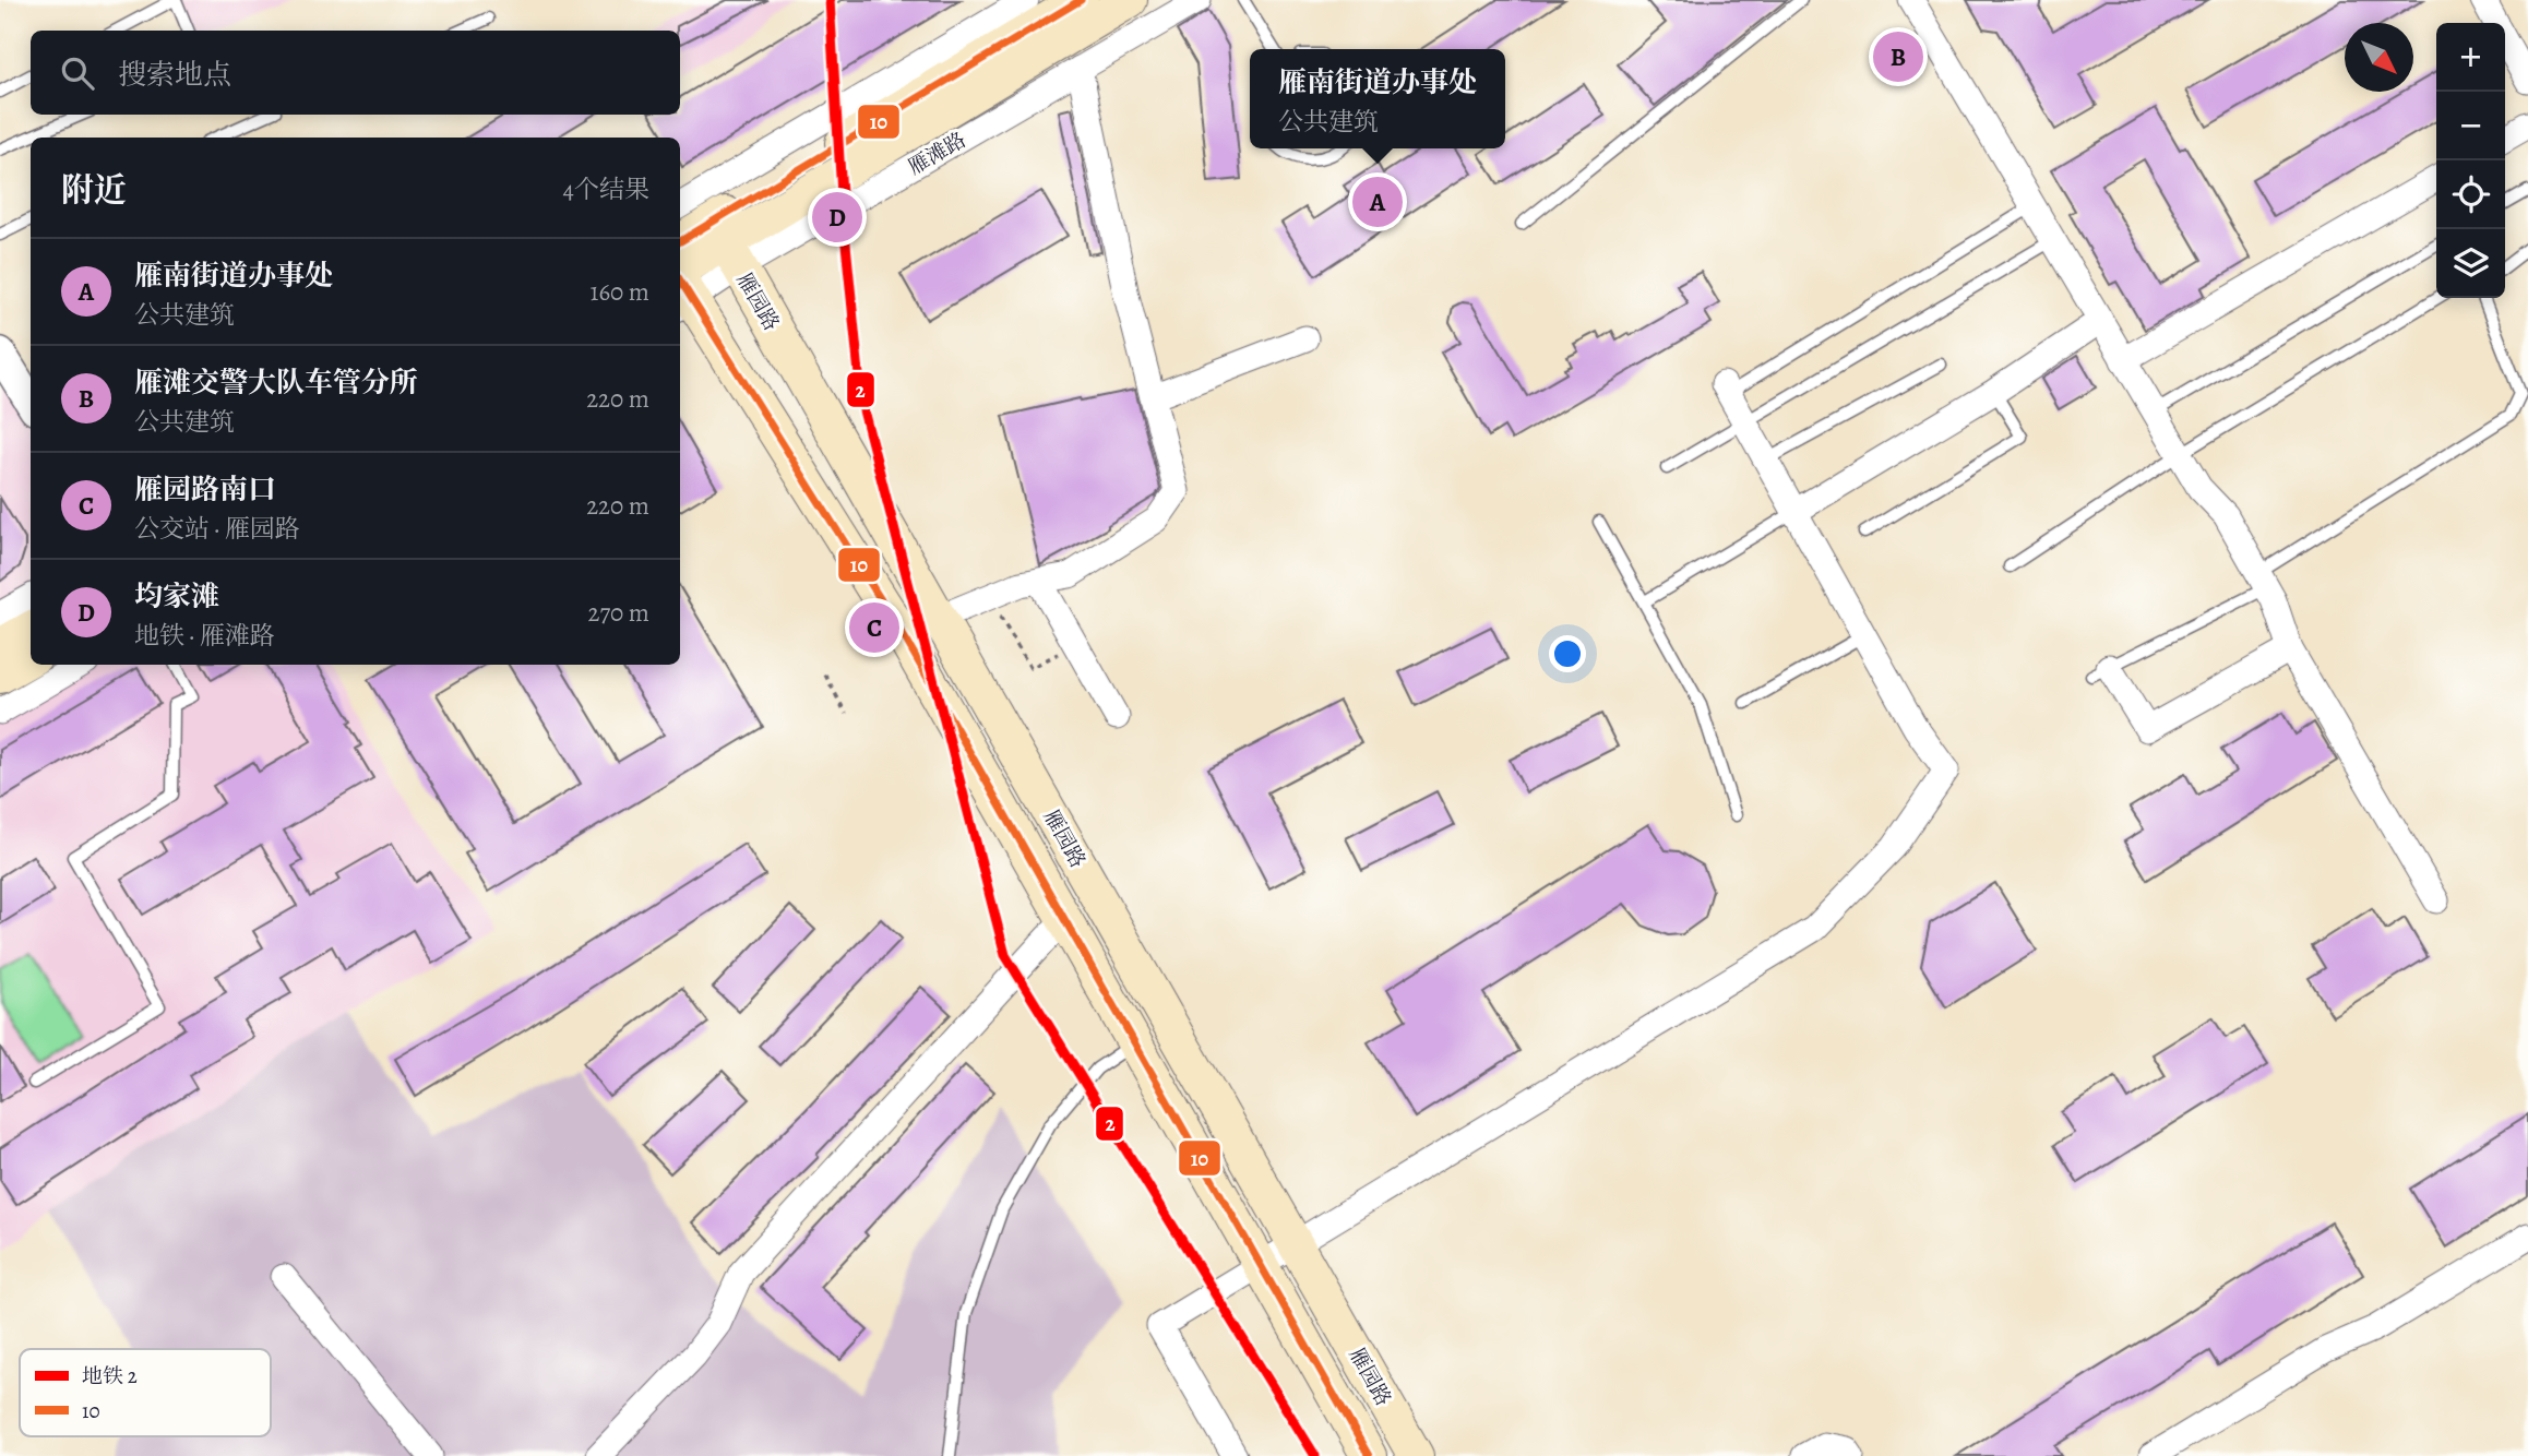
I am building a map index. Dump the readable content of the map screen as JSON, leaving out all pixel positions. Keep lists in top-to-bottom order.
{
  "streets": {
    "main road": ["雁滩路", "雁园路"]
  },
  "crossings": [
    ["雁滩路", "雁园路"]
  ],
  "lines": ["metro line 2", "transit line 10"],
  "legend": ["地铁 2", "10"],
  "north": "bottom right",
  "page": {
    "map_buttons": ["+", "−"],
    "pins": [
      "B",
      "A",
      "D",
      "C"
    ],
    "search": "搜索地点",
    "popup": ["雁南街道办事处", "公共建筑"],
    "heading": ["附近", "4个结果"],
    "list": [
      {
        "mark": "A",
        "name": "雁南街道办事处",
        "note": "公共建筑",
        "value": "160 m"
      },
      {
        "mark": "B",
        "name": "雁滩交警大队车管分所",
        "note": "公共建筑",
        "value": "220 m"
      },
      {
        "mark": "C",
        "name": "雁园路南口",
        "note": "公交站 · 雁园路",
        "value": "220 m"
      },
      {
        "mark": "D",
        "name": "均家滩",
        "note": "地铁 · 雁滩路",
        "value": "270 m"
      }
    ]
  }
}
